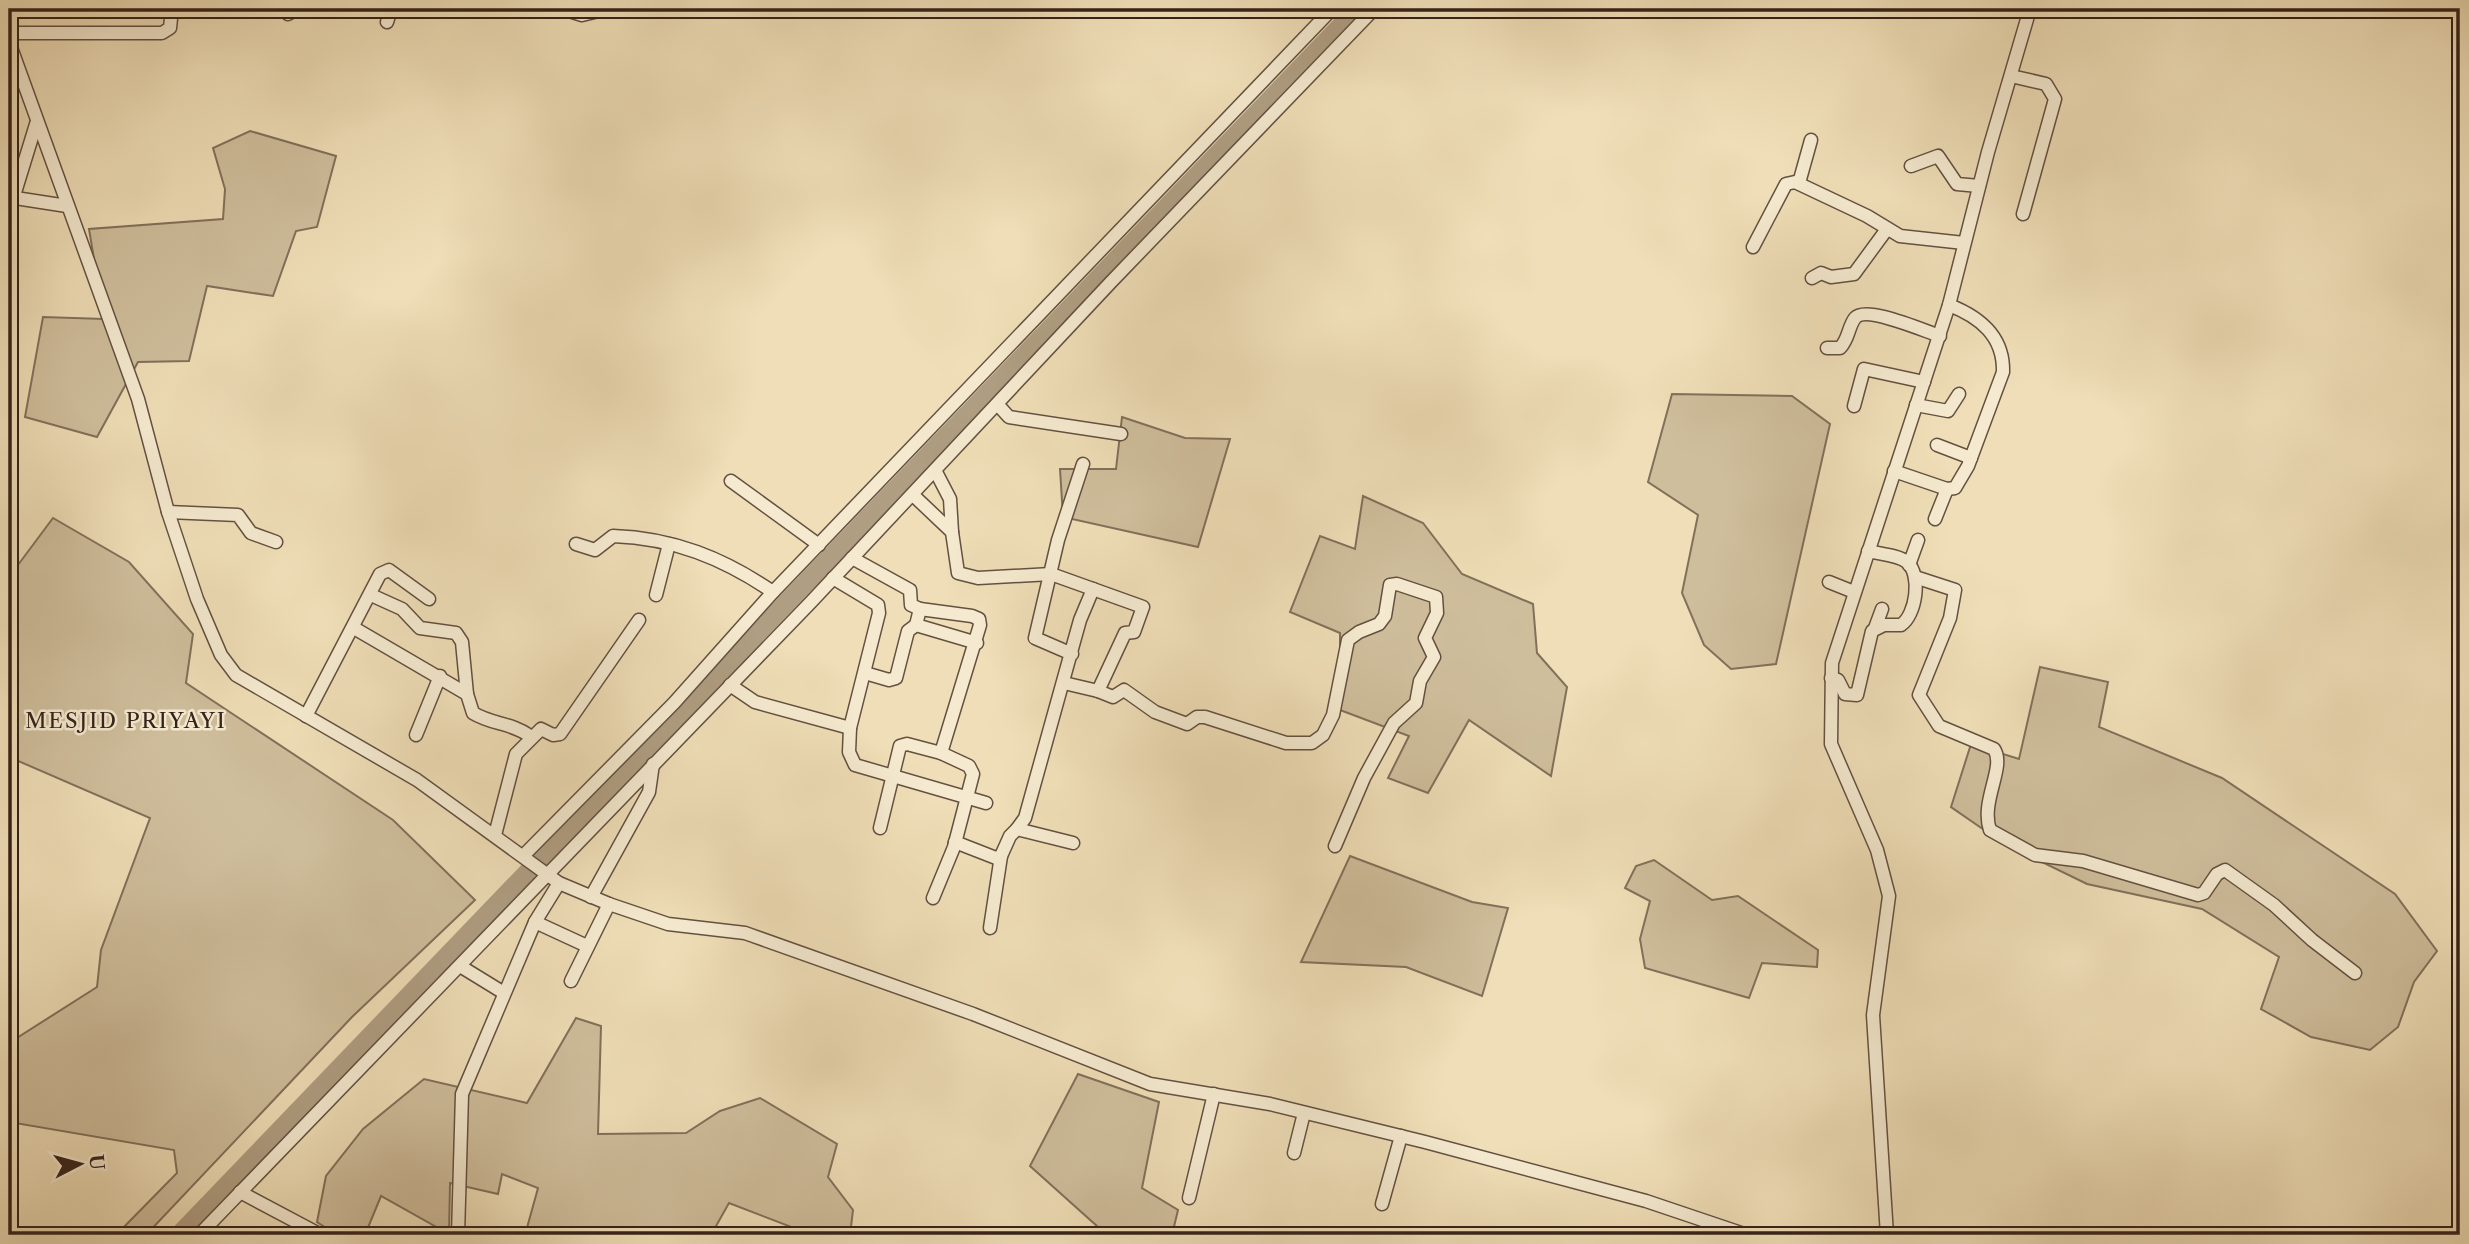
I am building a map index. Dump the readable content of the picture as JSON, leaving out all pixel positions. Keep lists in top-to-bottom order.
{
  "districts": ["MESJID PRIYAYI"],
  "north": "right"
}
